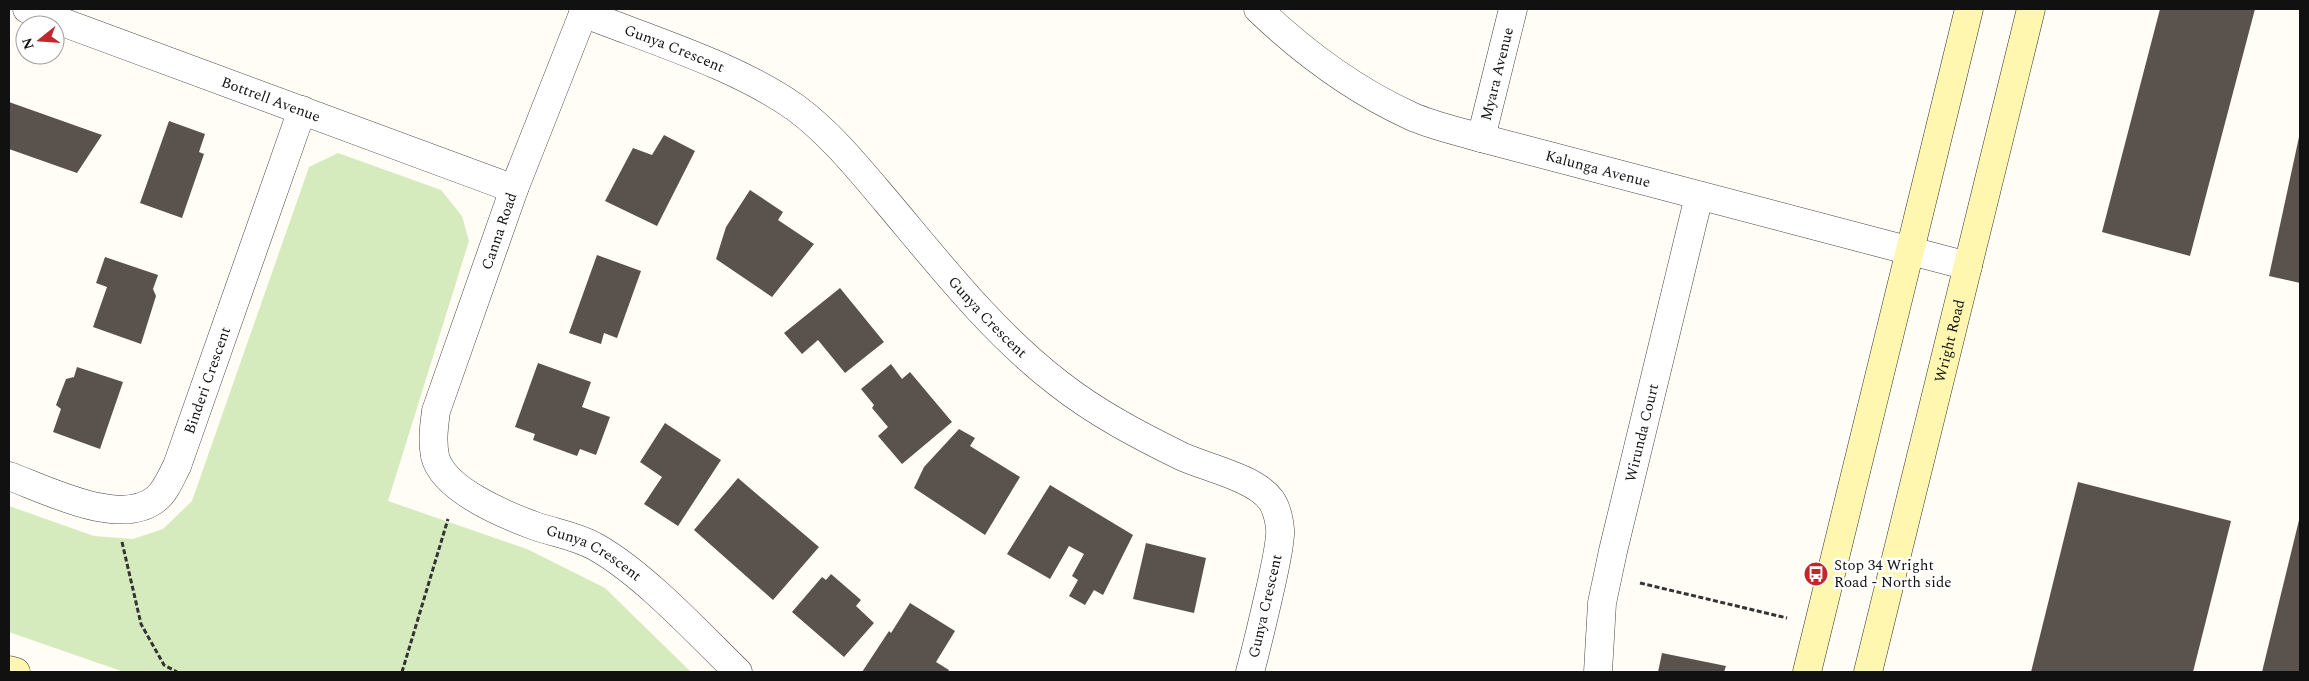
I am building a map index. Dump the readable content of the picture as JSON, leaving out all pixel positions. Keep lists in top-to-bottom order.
{
  "streets": {
    "main road": ["Wright Road"],
    "street": [
      "Gunya Crescent",
      "Myara Avenue",
      "Bottrell Avenue",
      "Kalunga Avenue",
      "Canna Road",
      "Binderi Crescent",
      "Wirunda Court"
    ]
  },
  "crossings": [
    ["Gunya Crescent", "Canna Road"],
    ["Myara Avenue", "Kalunga Avenue"],
    ["Bottrell Avenue", "Canna Road"],
    ["Bottrell Avenue", "Binderi Crescent"],
    ["Kalunga Avenue", "Wright Road"],
    ["Kalunga Avenue", "Wirunda Court"]
  ],
  "places": {
    "bus stop": ["Stop 34 Wright Road - North side"]
  },
  "north": "left"
}
